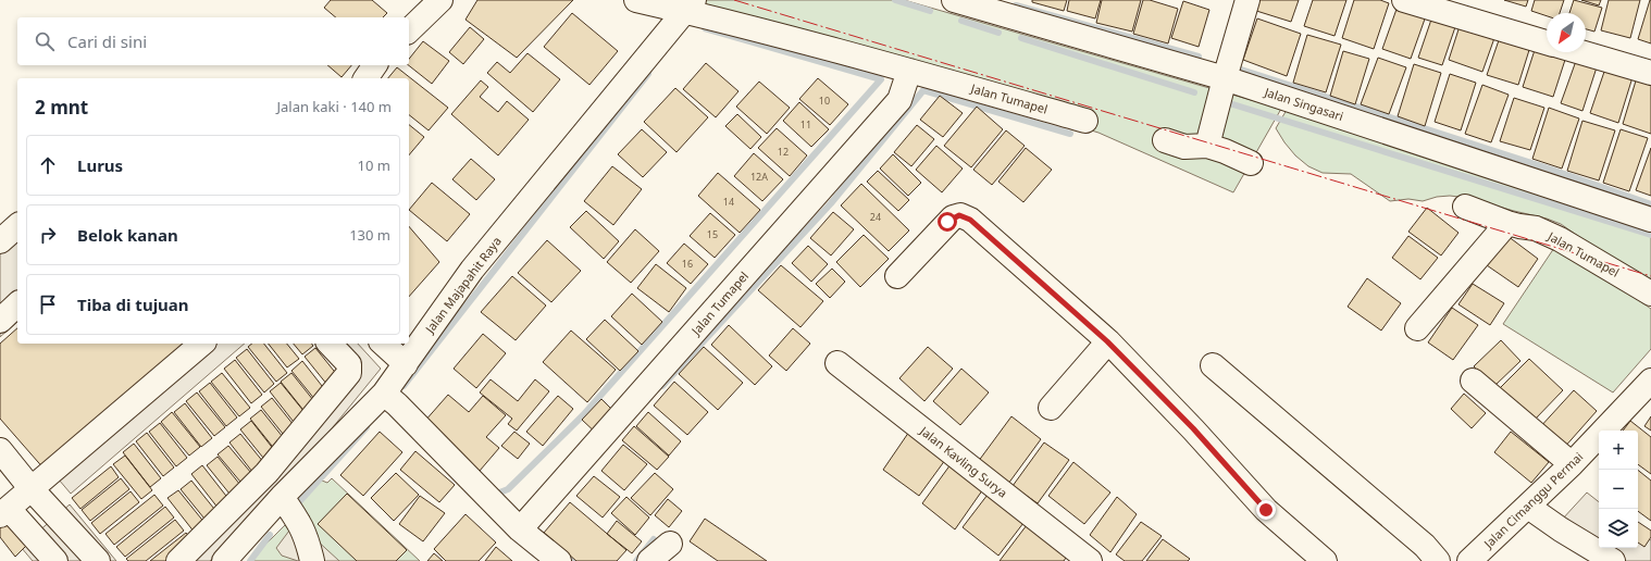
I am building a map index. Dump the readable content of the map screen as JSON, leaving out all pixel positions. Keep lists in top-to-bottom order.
{
  "streets": {
    "street": [
      "Jalan Tumapel",
      "Jalan Singasari",
      "Jalan Majapahit Raya",
      "Jalan Kavling Surya",
      "Jalan Cimanggu Permai"
    ]
  },
  "crossings": [
    ["Jalan Tumapel", "Jalan Majapahit Raya"]
  ],
  "house_numbers": [
    "10",
    "11",
    "12",
    "12A",
    "14",
    "24",
    "15",
    "16"
  ],
  "north": "bottom left",
  "page": {
    "search": "Cari di sini",
    "heading": ["2 mnt", "Jalan kaki · 140 m"],
    "list": [
      ["Lurus", "10 m"],
      ["Belok kanan", "130 m"],
      "Tiba di tujuan"
    ],
    "map_buttons": ["+", "−"]
  }
}
